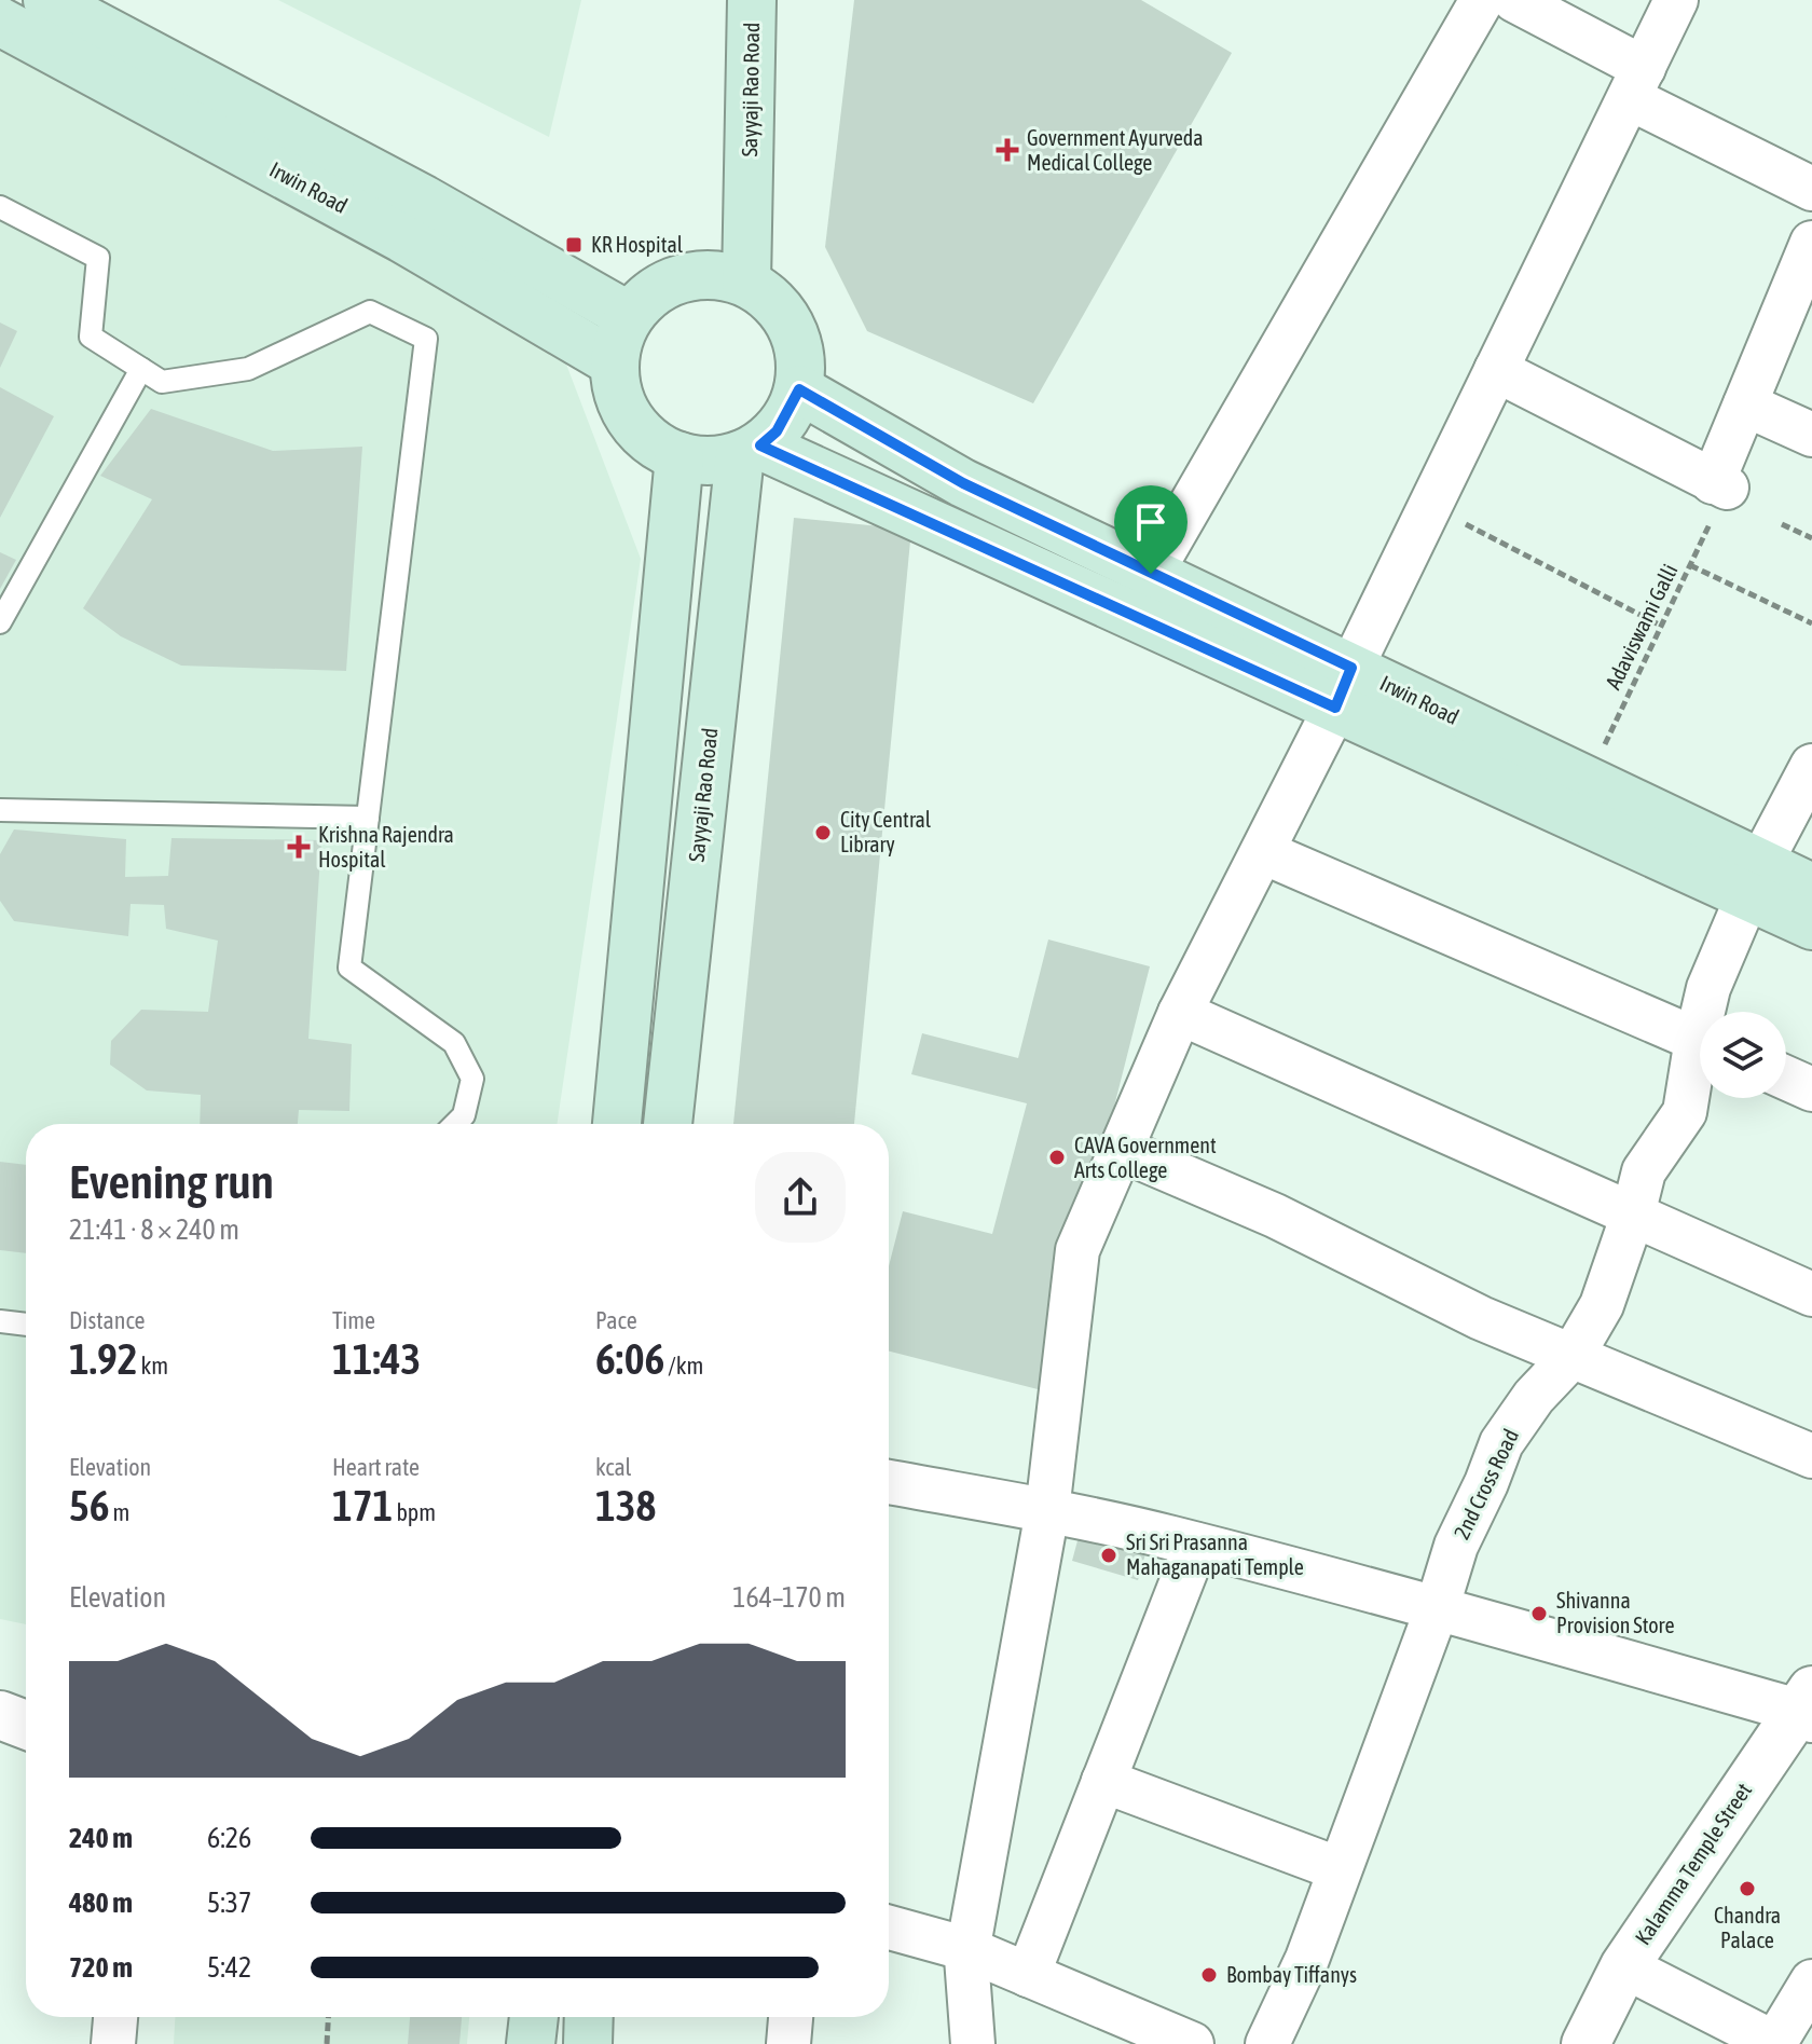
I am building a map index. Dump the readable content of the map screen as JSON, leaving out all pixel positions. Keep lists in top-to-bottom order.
{
  "streets": {
    "main road": ["Sayyaji Rao Road", "Irwin Road"],
    "street": ["2nd Cross Road", "Kalamma Temple Street"],
    "path": ["Adaviswami Galli"]
  },
  "crossings": [
    ["Sayyaji Rao Road", "Irwin Road"],
    ["Irwin Road", "Adaviswami Galli"],
    ["Irwin Road", "2nd Cross Road"]
  ],
  "places": {
    "health": ["Government Ayurveda Medical College", "Krishna Rajendra Hospital"],
    "transit": ["KR Hospital"],
    "other": [
      "City Central Library",
      "CAVA Government Arts College",
      "Sri Sri Prasanna Mahaganapati Temple",
      "Shivanna Provision Store",
      "Chandra Palace",
      "Bombay Tiffanys"
    ]
  },
  "page": {
    "heading": ["Evening run", "21:41 · 8 × 240 m"],
    "stats": [
      ["Distance", "1.92 km"],
      ["Time", "11:43"],
      ["Pace", "6:06 /km"],
      ["Elevation", "56 m"],
      ["Heart rate", "171 bpm"],
      ["kcal", "138"]
    ],
    "chart": ["Elevation", "164–170 m"],
    "list": [
      {
        "name": "240 m",
        "note": "6:26"
      },
      {
        "name": "480 m",
        "note": "5:37"
      },
      {
        "name": "720 m",
        "note": "5:42"
      }
    ]
  }
}
